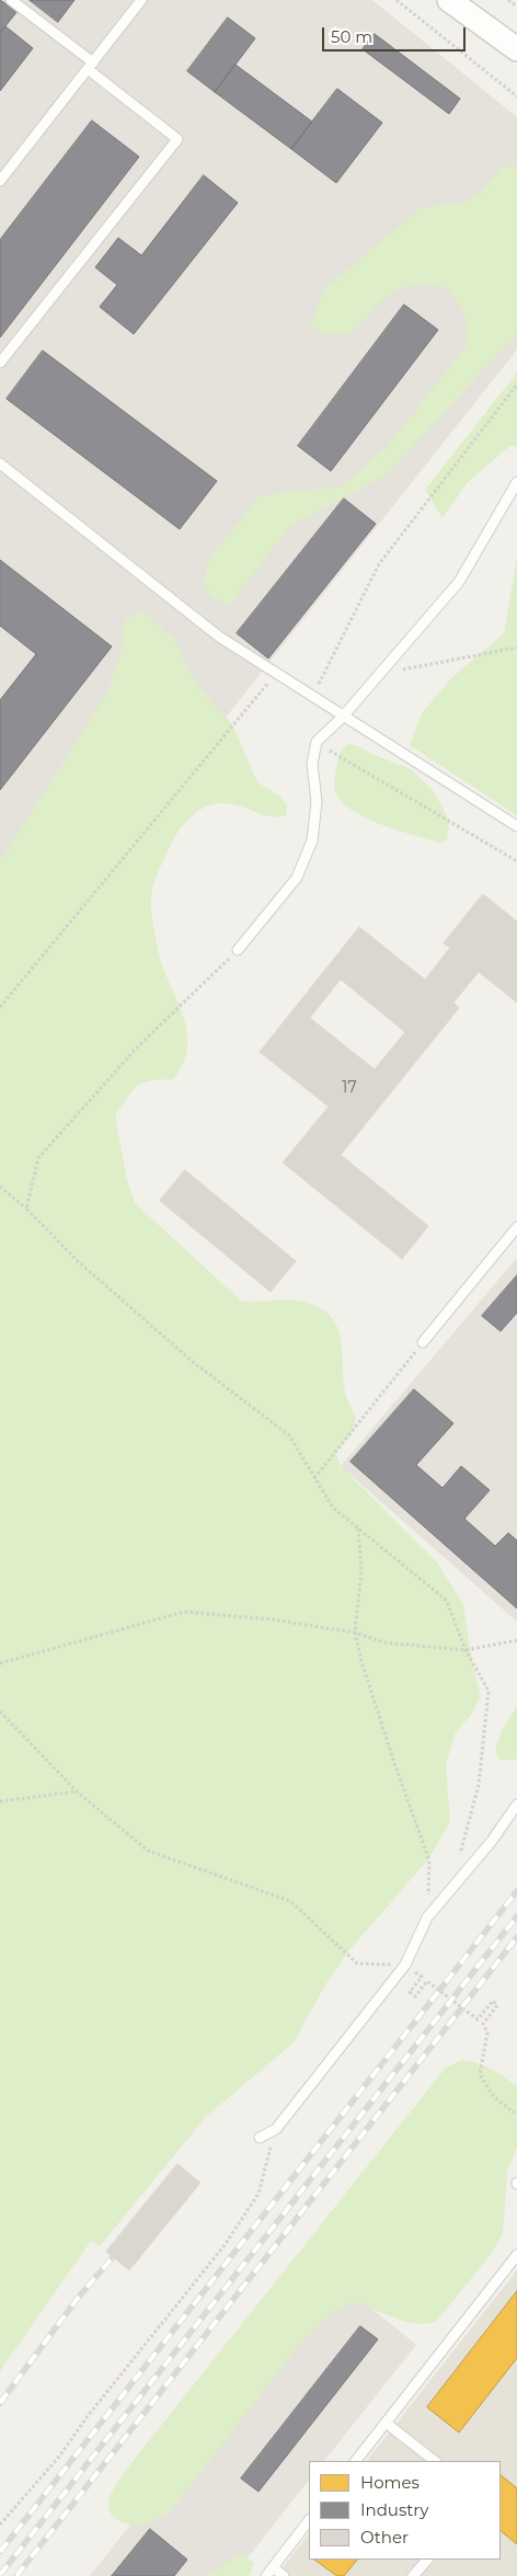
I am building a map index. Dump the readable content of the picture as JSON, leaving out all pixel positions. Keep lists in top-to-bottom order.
{
  "house_numbers": ["17"],
  "legend": ["Homes", "Industry", "Other"],
  "scale_bar": "50 m"
}
